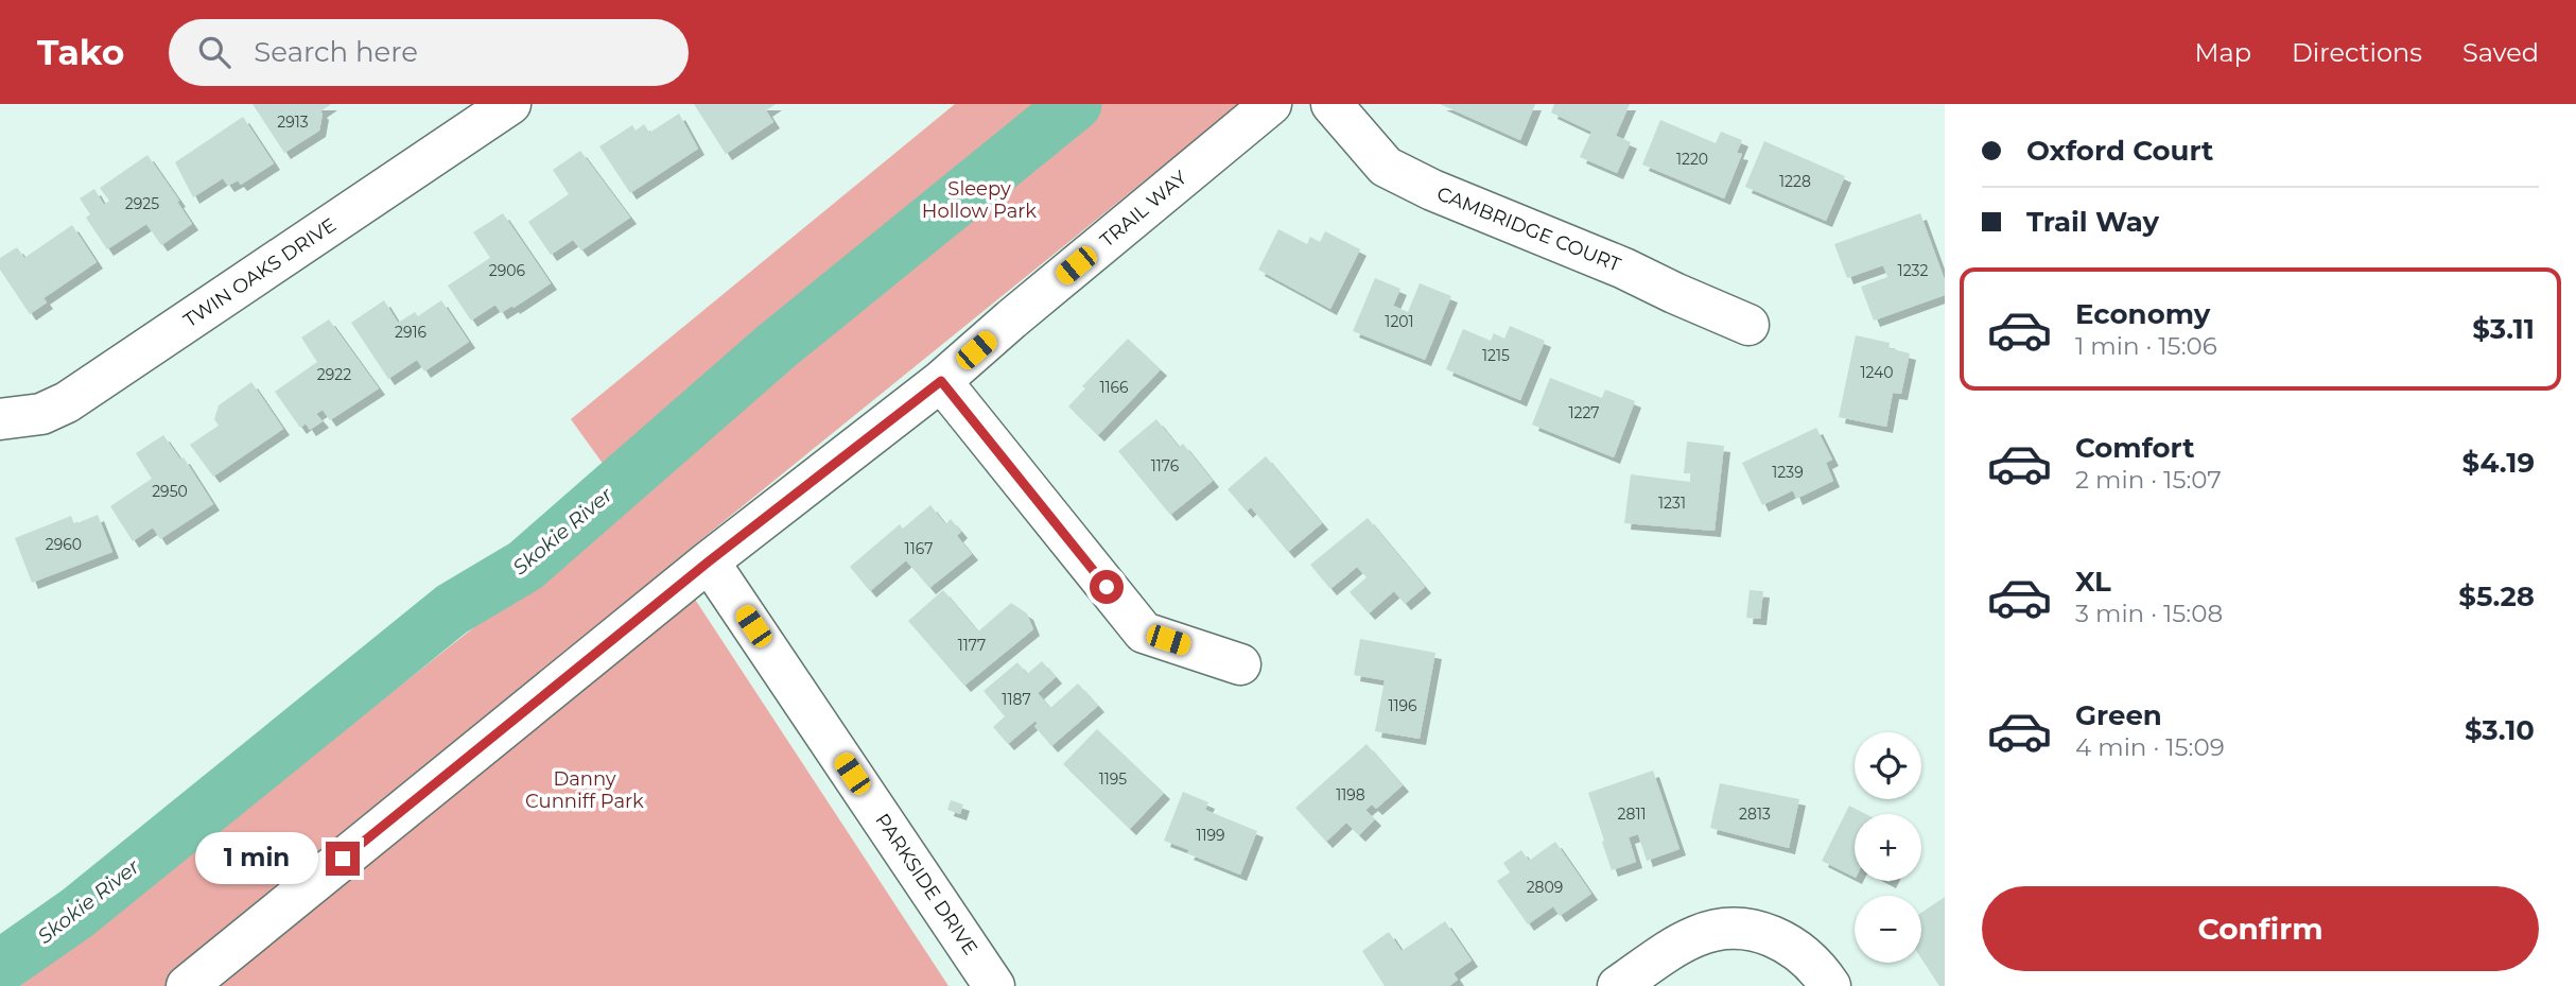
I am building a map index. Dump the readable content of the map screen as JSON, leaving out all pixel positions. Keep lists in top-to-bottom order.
{
  "streets": {
    "street": [
      "TRAIL WAY",
      "CAMBRIDGE COURT",
      "TWIN OAKS DRIVE",
      "PARKSIDE DRIVE"
    ]
  },
  "crossings": [
    ["TRAIL WAY", "PARKSIDE DRIVE"]
  ],
  "water": ["Skokie River"],
  "parks": ["Sleepy Hollow Park", "Danny Cunniff Park"],
  "house_numbers": [
    "2913",
    "1220",
    "1228",
    "2925",
    "2906",
    "1232",
    "1201",
    "2916",
    "1215",
    "1240",
    "2922",
    "1166",
    "1227",
    "1176",
    "1239",
    "2950",
    "1231",
    "2960",
    "1167",
    "1177",
    "1187",
    "1196",
    "1195",
    "1198",
    "2811",
    "2813",
    "1199",
    "2809"
  ],
  "page": {
    "header": "Tako",
    "search": "Search here",
    "nav": ["Map", "Directions", "Saved"],
    "banner": ["Oxford Court", "Trail Way"],
    "list": [
      {
        "name": "Economy",
        "note": "1 min · 15:06",
        "value": "$3.11"
      },
      {
        "name": "Comfort",
        "note": "2 min · 15:07",
        "value": "$4.19"
      },
      {
        "name": "XL",
        "note": "3 min · 15:08",
        "value": "$5.28"
      },
      {
        "name": "Green",
        "note": "4 min · 15:09",
        "value": "$3.10"
      }
    ],
    "map_buttons": ["+", "−"],
    "bubble": "1 min",
    "buttons": "Confirm"
  }
}
